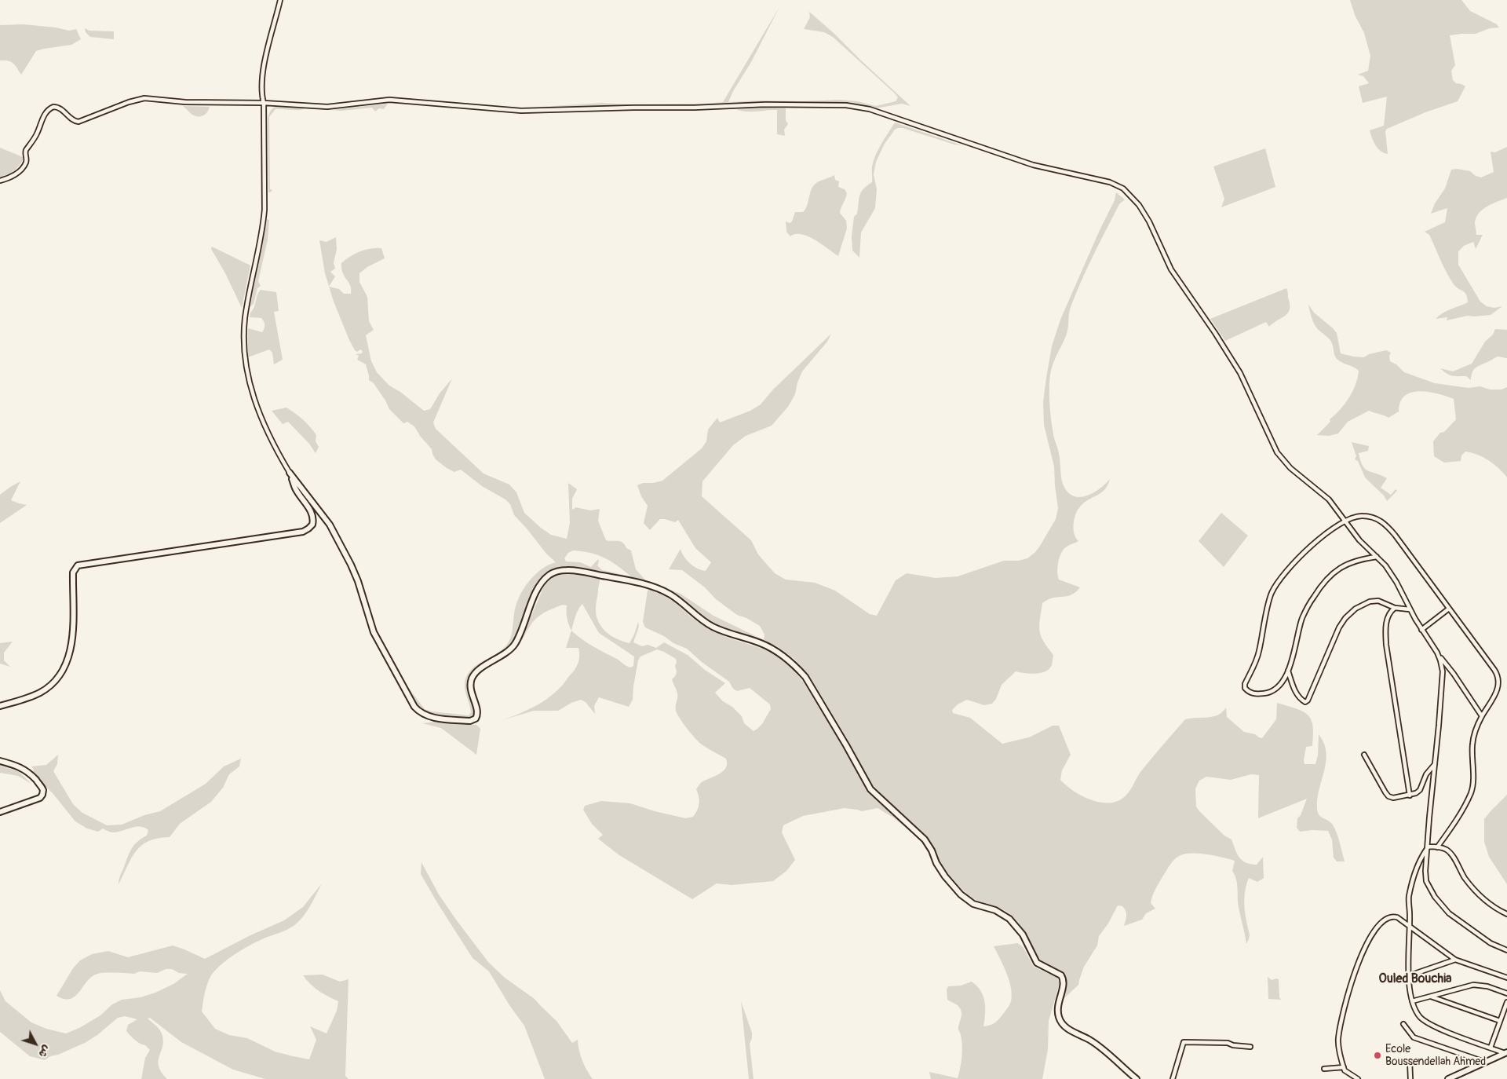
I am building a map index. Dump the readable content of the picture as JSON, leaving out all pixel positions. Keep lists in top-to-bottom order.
{
  "districts": ["Ouled Bouchia"],
  "places": ["Ecole Boussendellah Ahmed"],
  "north": "bottom right"
}
